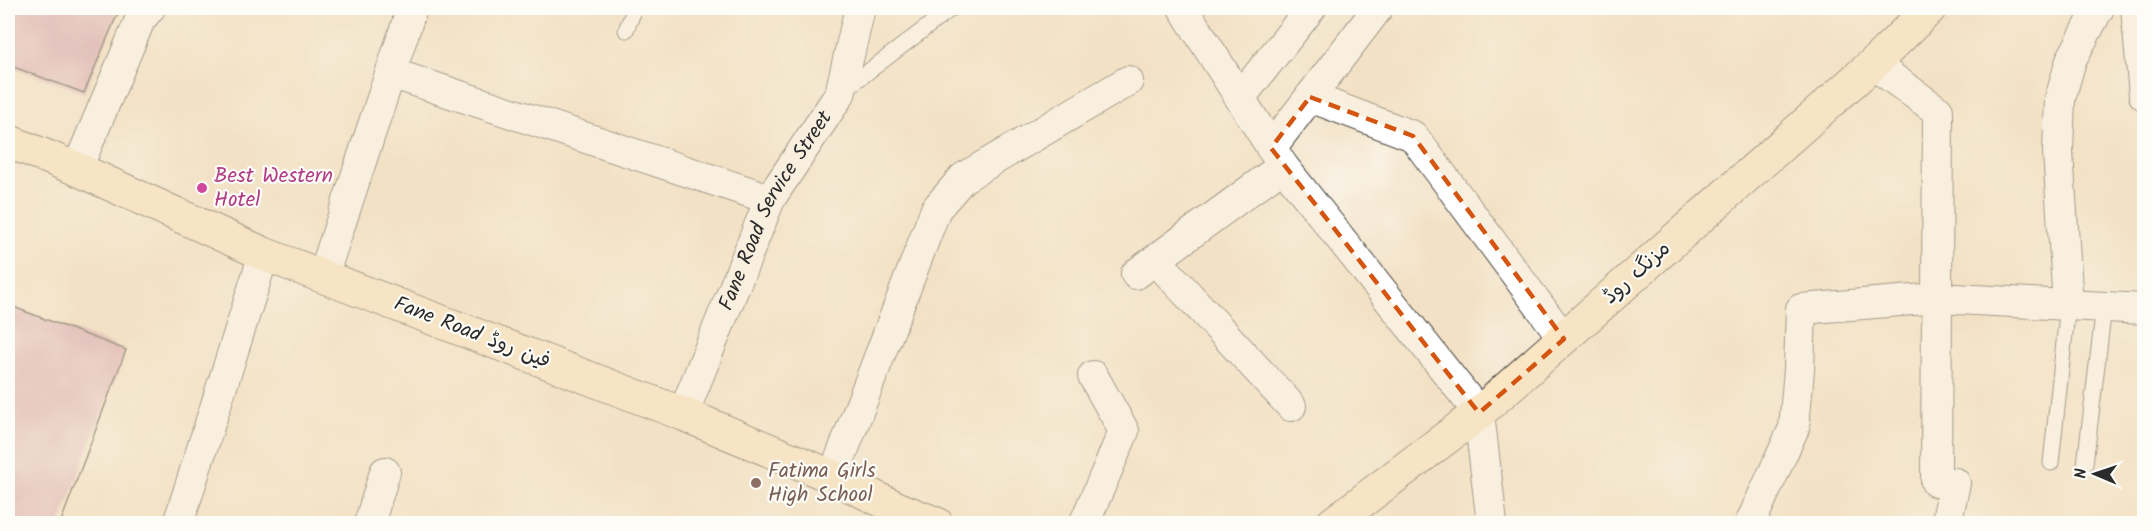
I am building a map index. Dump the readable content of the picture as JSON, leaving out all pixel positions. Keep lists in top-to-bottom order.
{
  "streets": {
    "main road": ["مزنگ روڈ", "Fane Road فین روڈ"],
    "street": ["Fane Road Service Street"]
  },
  "crossings": [
    ["Fane Road Service Street", "Fane Road فین روڈ"]
  ],
  "places": ["Best Western Hotel", "Fatima Girls High School"],
  "north": "left"
}
